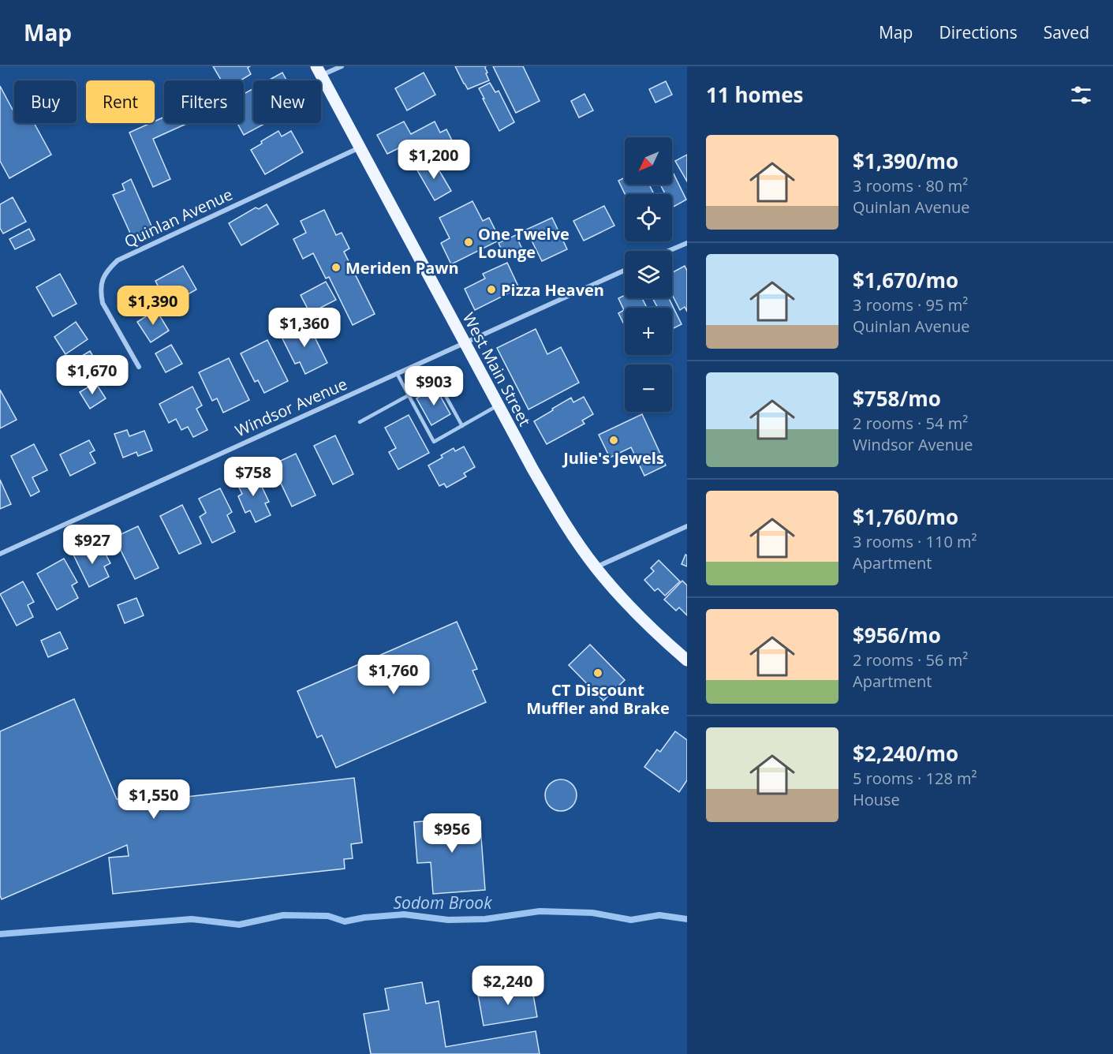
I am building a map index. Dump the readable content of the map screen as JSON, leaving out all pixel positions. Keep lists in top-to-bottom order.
{
  "streets": {
    "main road": ["West Main Street"],
    "street": ["Quinlan Avenue", "Windsor Avenue"]
  },
  "crossings": [
    ["Quinlan Avenue", "West Main Street"],
    ["West Main Street", "Windsor Avenue"]
  ],
  "water": ["Sodom Brook"],
  "places": [
    "One Twelve Lounge",
    "Meriden Pawn",
    "Pizza Heaven",
    "Julie's Jewels",
    "CT Discount Muffler and Brake"
  ],
  "north": "bottom left",
  "page": {
    "header": "Map",
    "nav": ["Map", "Directions", "Saved"],
    "heading": "11 homes",
    "chip": [
      "Buy",
      "Rent",
      "Filters",
      "New"
    ],
    "list": [
      {
        "name": "$1,390/mo",
        "note": "3 rooms · 80 m² · Quinlan Avenue"
      },
      {
        "name": "$1,670/mo",
        "note": "3 rooms · 95 m² · Quinlan Avenue"
      },
      {
        "name": "$758/mo",
        "note": "2 rooms · 54 m² · Windsor Avenue"
      },
      {
        "name": "$1,760/mo",
        "note": "3 rooms · 110 m² · Apartment"
      },
      {
        "name": "$956/mo",
        "note": "2 rooms · 56 m² · Apartment"
      },
      {
        "name": "$2,240/mo",
        "note": "5 rooms · 128 m² · House"
      }
    ],
    "map_buttons": ["+", "−"],
    "price": [
      "$1,200",
      "$1,390",
      "$1,360",
      "$1,670",
      "$903",
      "$758",
      "$927",
      "$1,760",
      "$1,550",
      "$956",
      "$2,240"
    ]
  }
}
